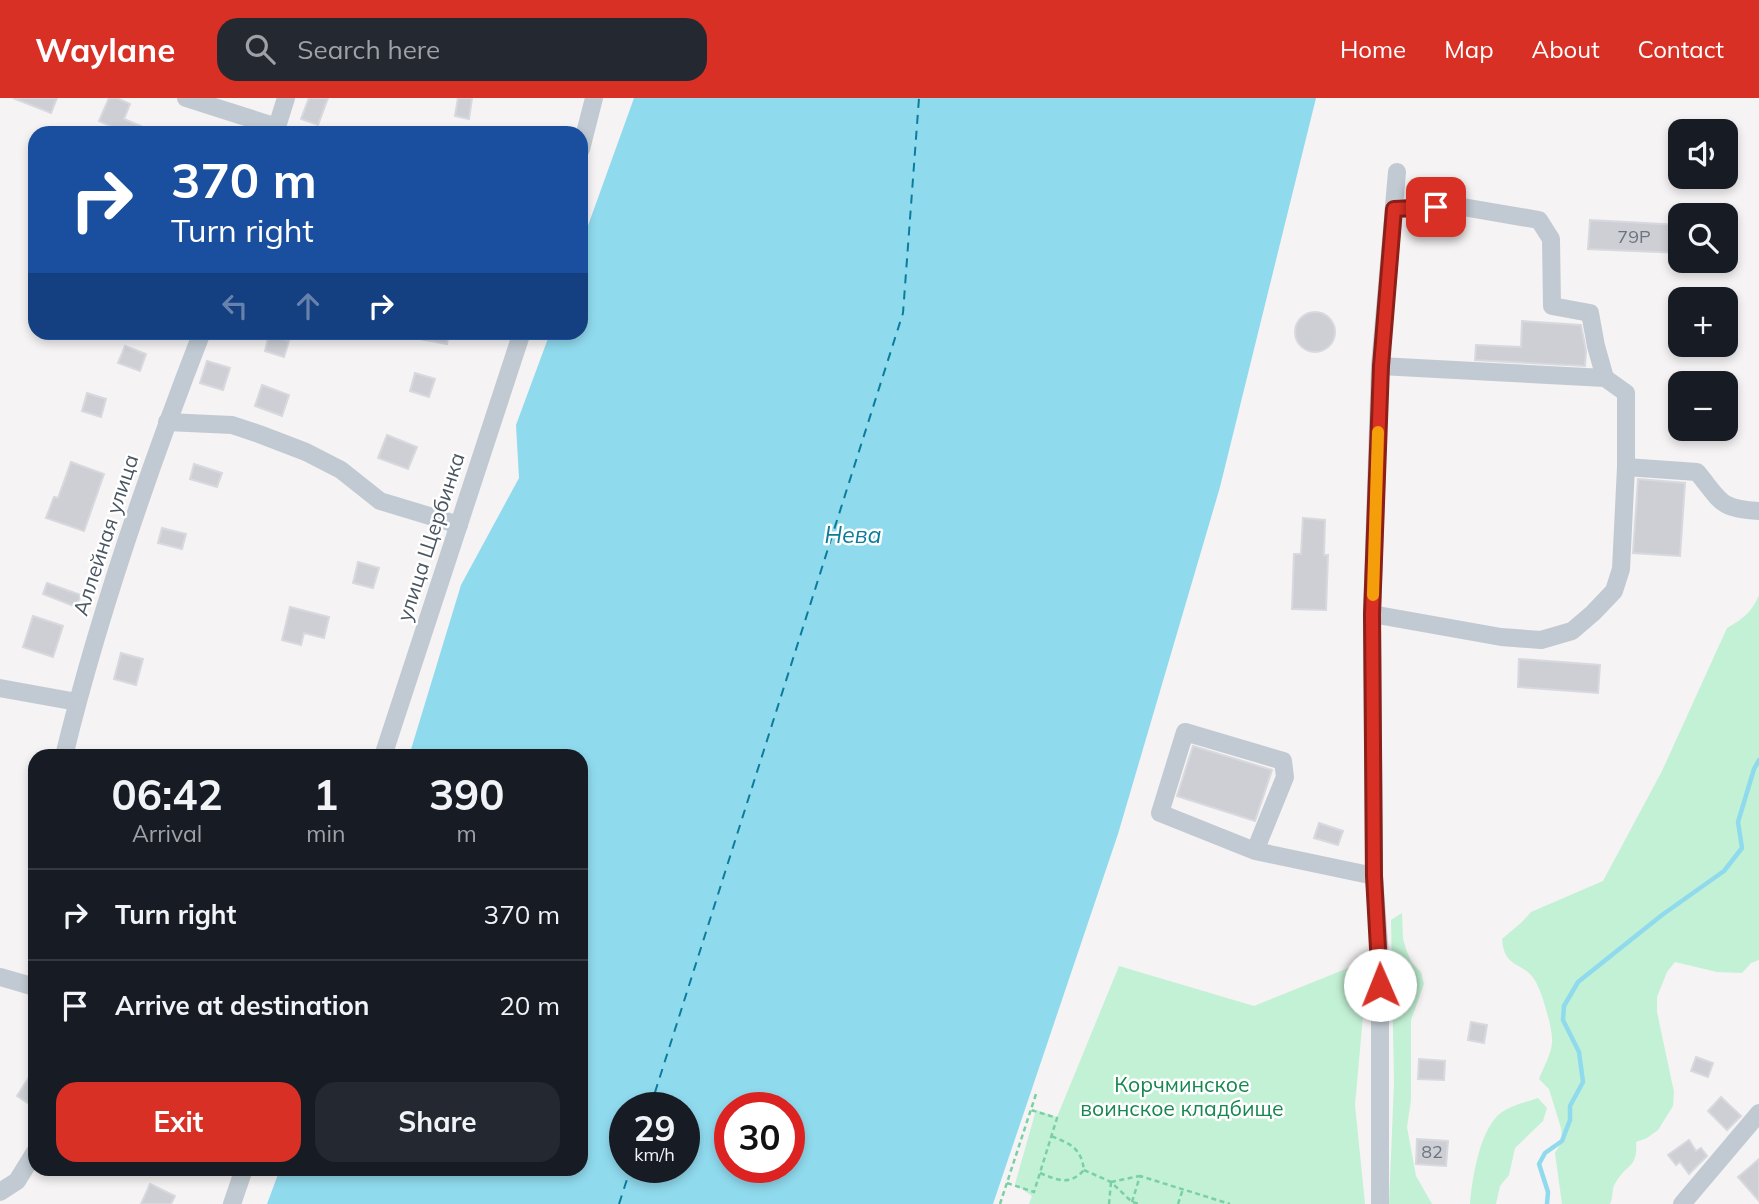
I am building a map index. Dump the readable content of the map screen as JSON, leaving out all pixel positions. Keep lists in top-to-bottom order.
{
  "streets": {
    "street": ["Аллейная улица", "улица Щербинка"]
  },
  "water": ["Нева"],
  "parks": ["Корчминское воинское кладбище"],
  "house_numbers": ["79Р", "82"],
  "page": {
    "header": "Waylane",
    "search": "Search here",
    "nav": [
      "Home",
      "Map",
      "About",
      "Contact"
    ],
    "map_buttons": ["+", "−"],
    "turn": ["370 m", "Turn right"],
    "eta": [
      "06:42",
      "Arrival",
      "1",
      "min",
      "390",
      "m"
    ],
    "list": [
      {
        "name": "Turn right",
        "value": "370 m"
      },
      {
        "name": "Arrive at destination",
        "value": "20 m"
      }
    ],
    "buttons": ["Exit", "Share"],
    "speed": "29 km/h",
    "limit": "30"
  }
}
